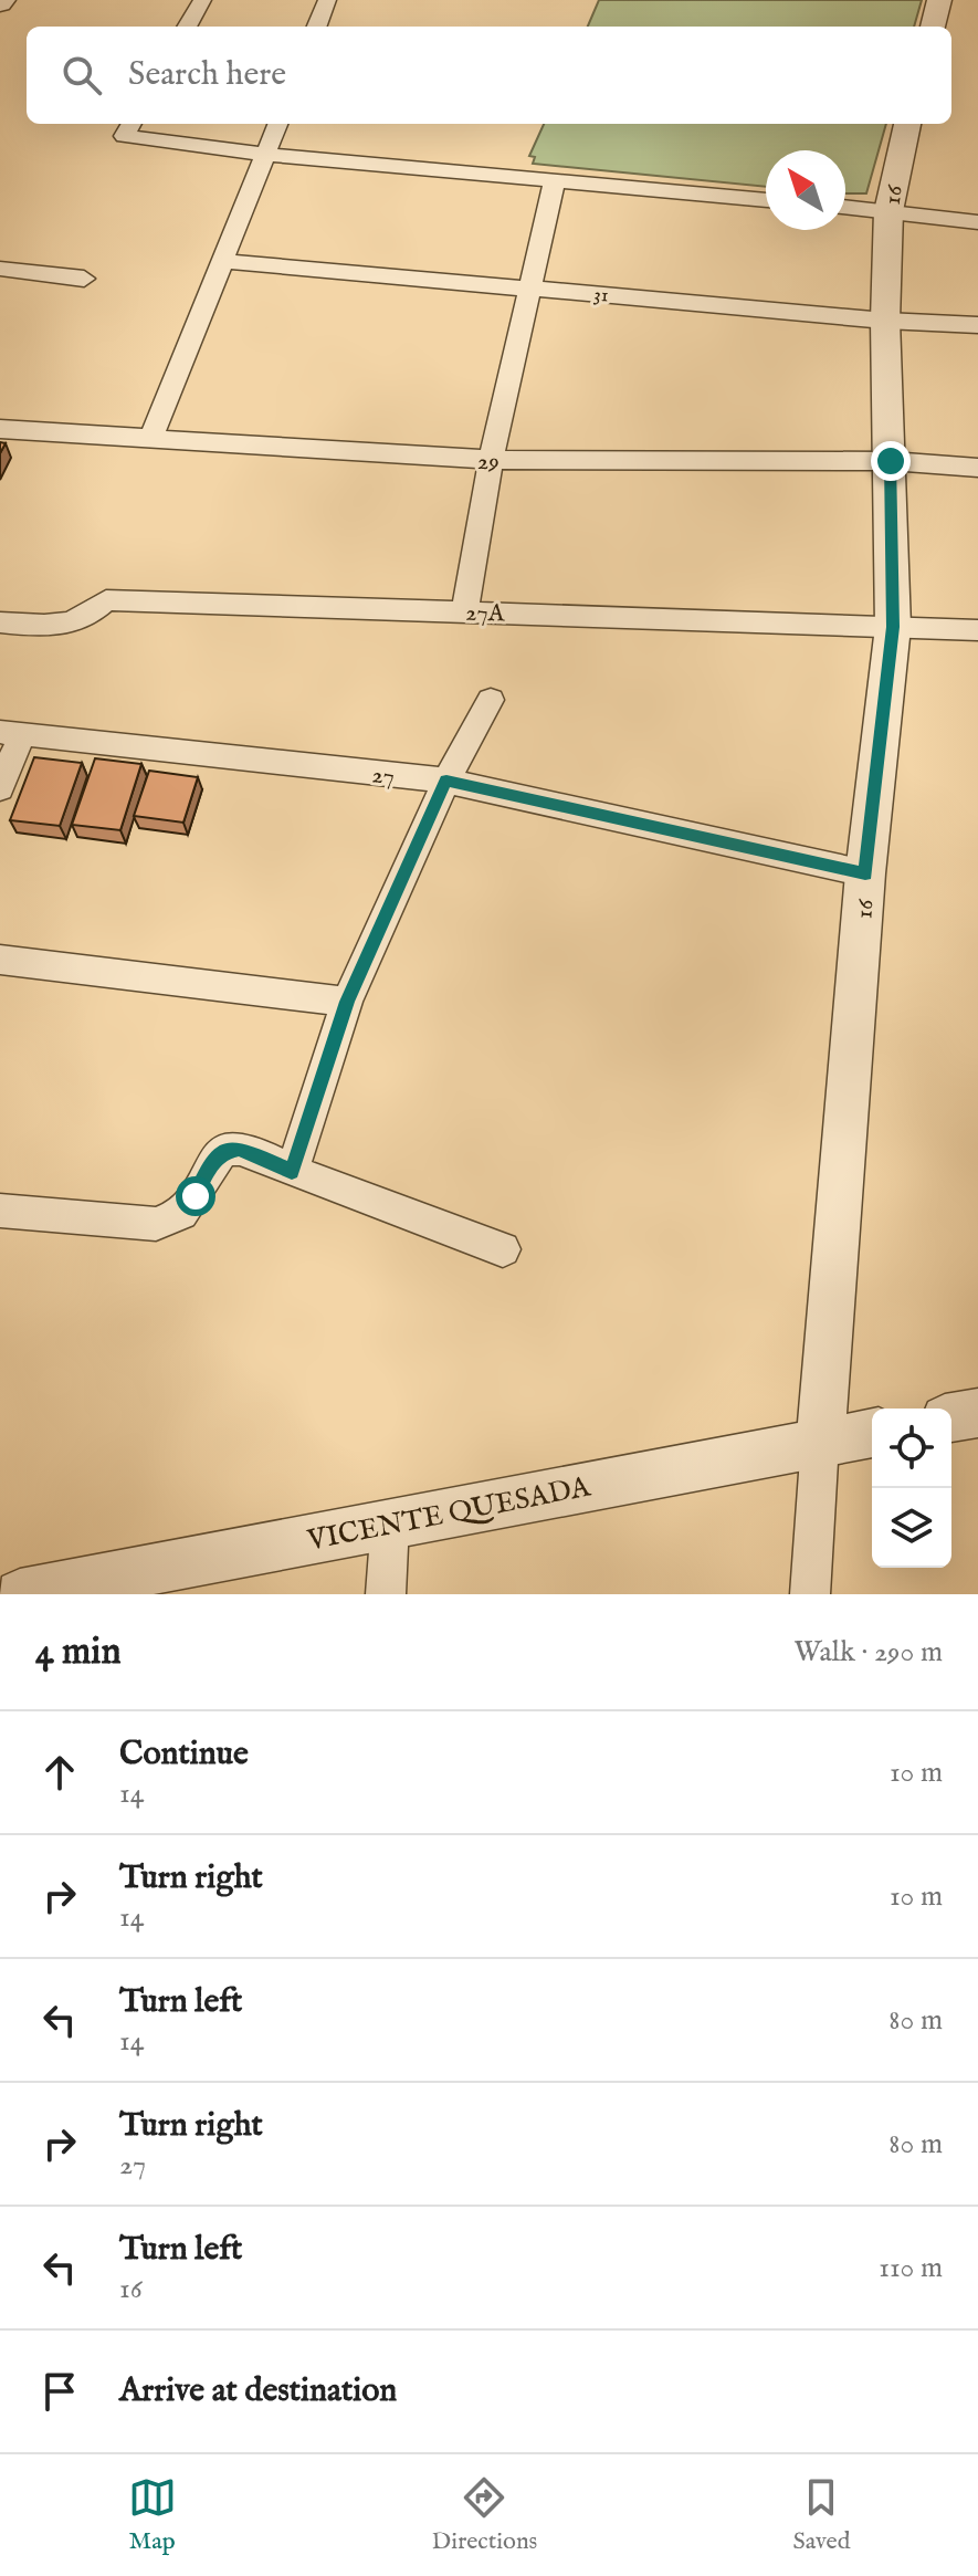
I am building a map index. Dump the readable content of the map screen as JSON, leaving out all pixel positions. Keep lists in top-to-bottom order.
{
  "streets": {
    "street": [
      "16",
      "31",
      "29",
      "27A",
      "27",
      "VICENTE QUESADA"
    ]
  },
  "crossings": [
    ["16", "31"],
    ["16", "29"],
    ["16", "27A"],
    ["16", "27"],
    ["16", "VICENTE QUESADA"]
  ],
  "north": "top left",
  "page": {
    "search": "Search here",
    "heading": ["4 min", "Walk · 290 m"],
    "list": [
      ["Continue", "14", "10 m"],
      ["Turn right", "14", "10 m"],
      ["Turn left", "14", "80 m"],
      ["Turn right", "27", "80 m"],
      ["Turn left", "16", "110 m"],
      "Arrive at destination"
    ],
    "nav": ["Map", "Directions", "Saved"]
  }
}
